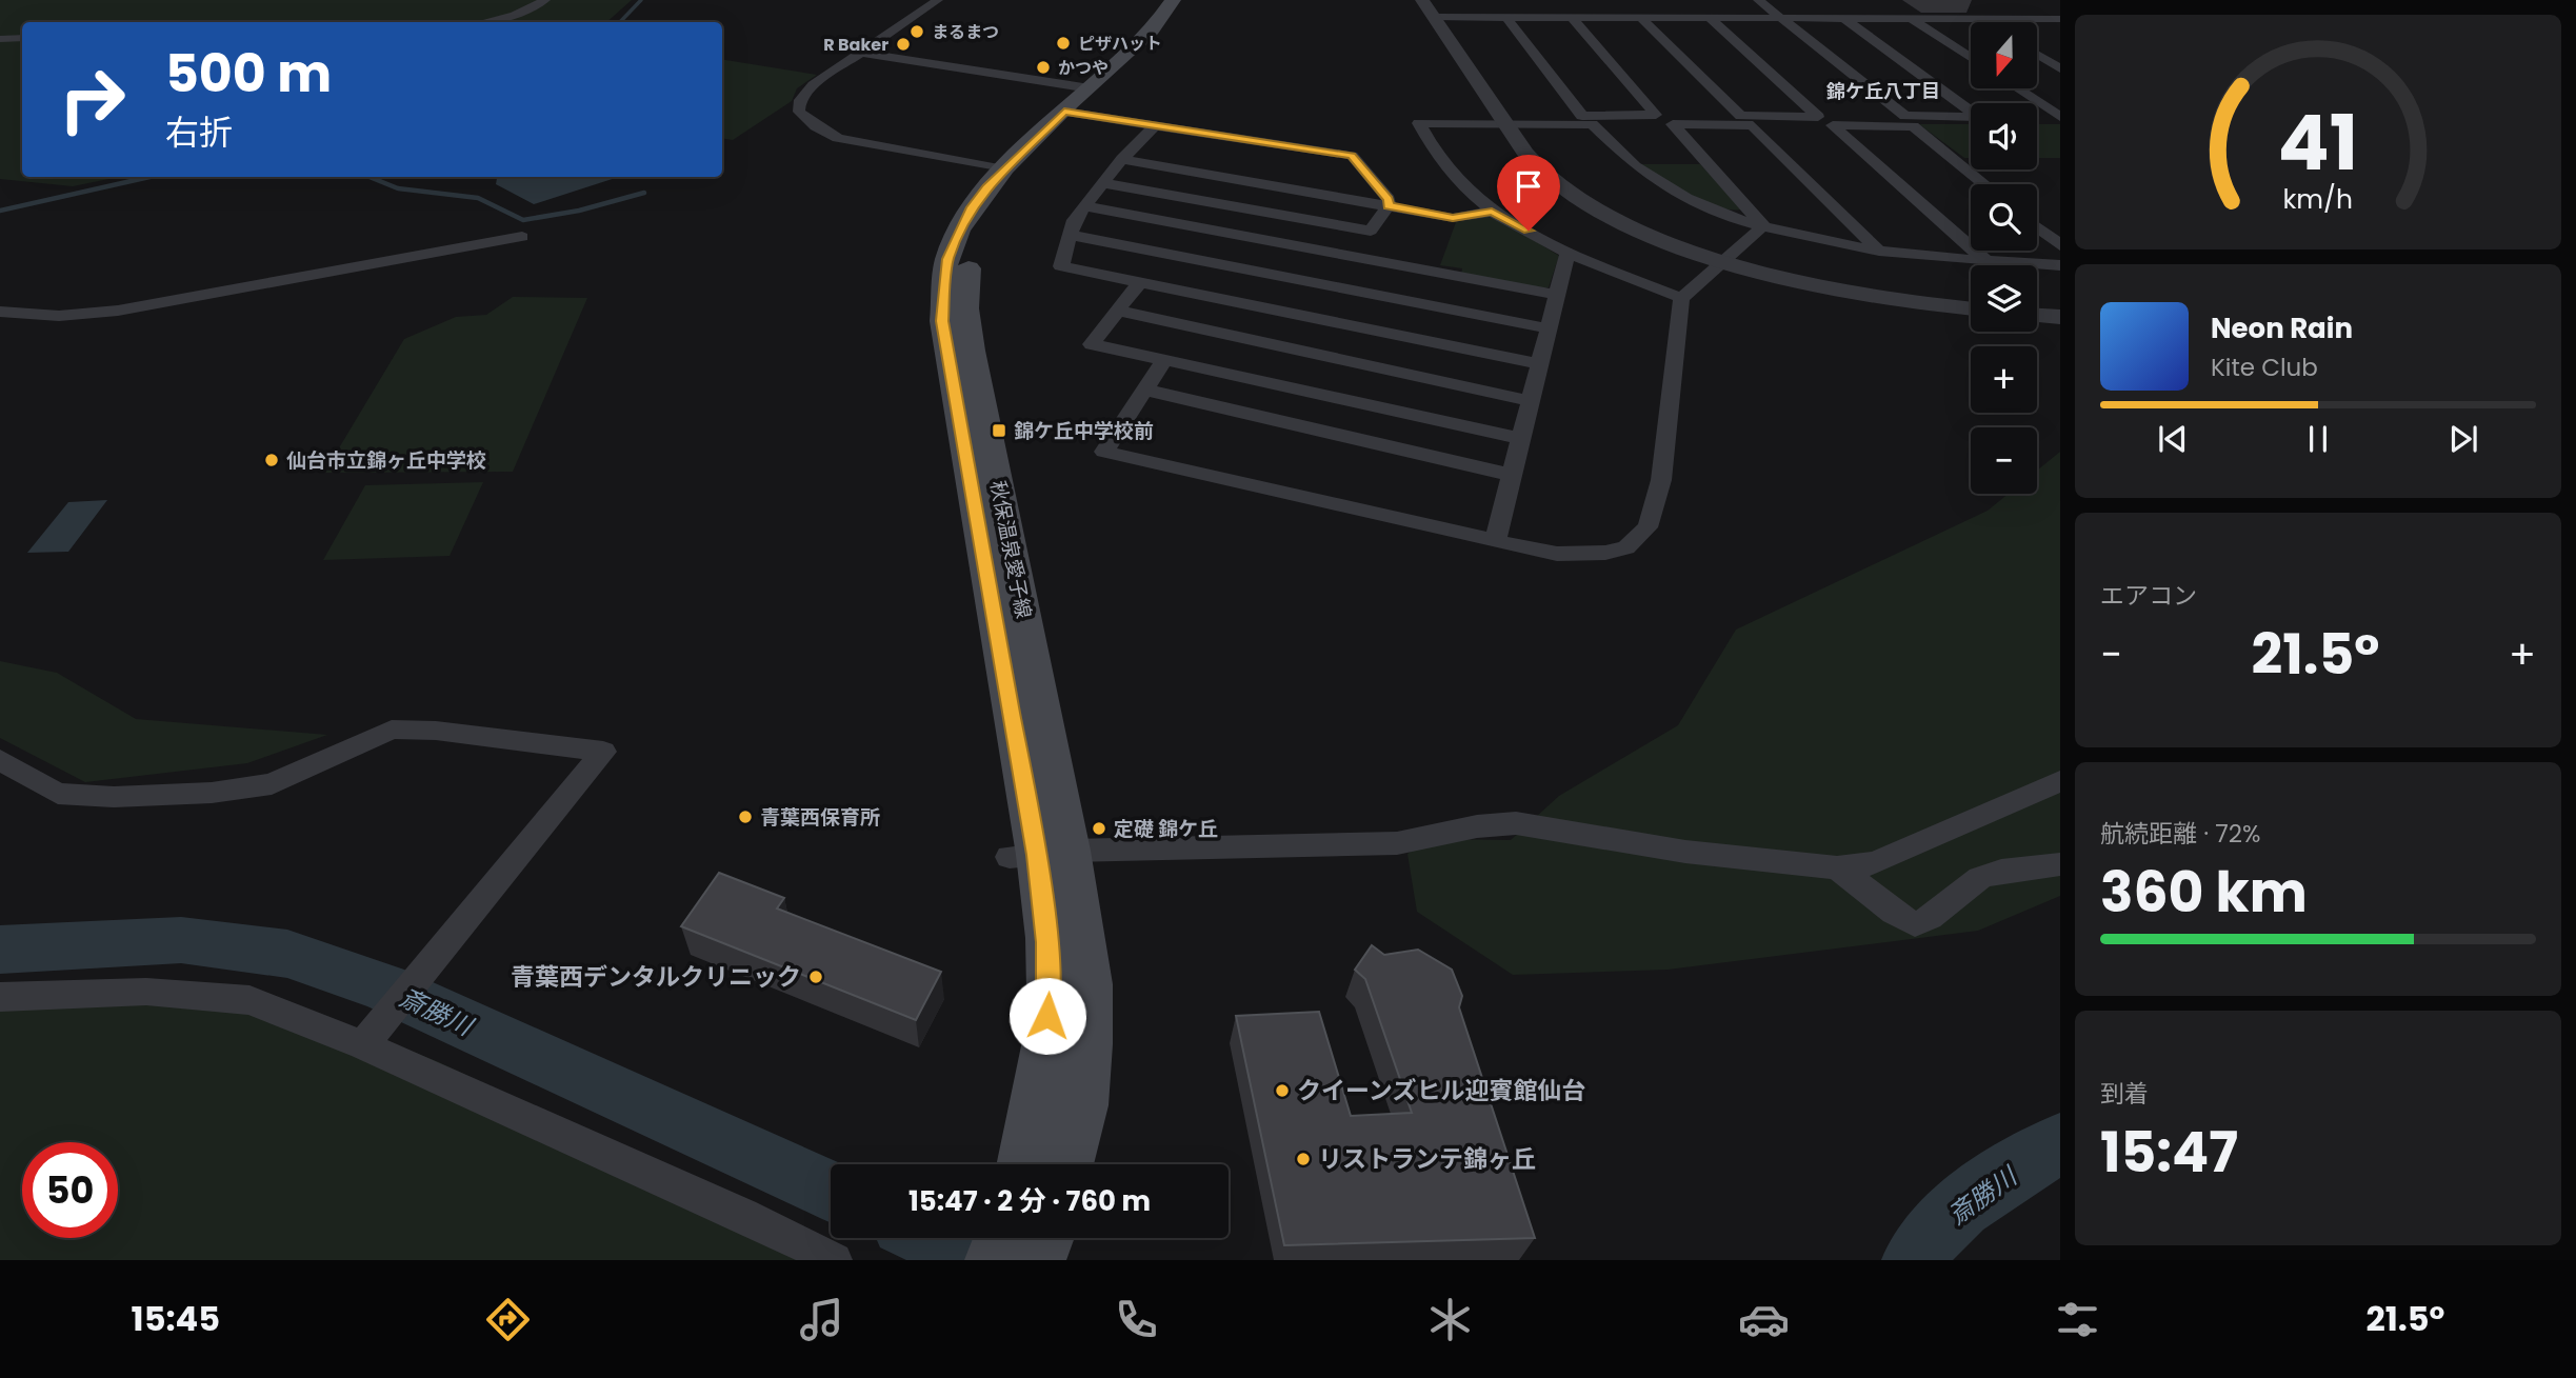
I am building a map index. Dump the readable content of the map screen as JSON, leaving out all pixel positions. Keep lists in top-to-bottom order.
{
  "streets": {
    "main road": ["秋保温泉愛子線"]
  },
  "districts": ["錦ケ丘八丁目"],
  "water": ["斎勝川"],
  "places": {
    "other": [
      "まるまつ",
      "ピザハット",
      "R Baker",
      "かつや",
      "仙台市立錦ヶ丘中学校",
      "青葉西保育所",
      "定礎 錦ケ丘",
      "青葉西デンタルクリニック",
      "クイーンズヒル迎賓館仙台",
      "リストランテ錦ヶ丘"
    ],
    "transit": ["錦ケ丘中学校前"]
  },
  "north": "bottom",
  "page": {
    "map_buttons": ["+", "−"],
    "turn": ["500 m", "右折"],
    "song": ["Neon Rain", "Kite Club"],
    "tile": [
      "エアコン",
      ["航続距離 · 72%", "360 km"],
      ["到着", "15:47"]
    ],
    "heat": ["−", "21.5°", "+"],
    "limit": "50",
    "trip": "15:47 · 2 分 · 760 m",
    "tabs": ["15:45", "21.5°"],
    "gauge": ["41", "km/h"]
  }
}
